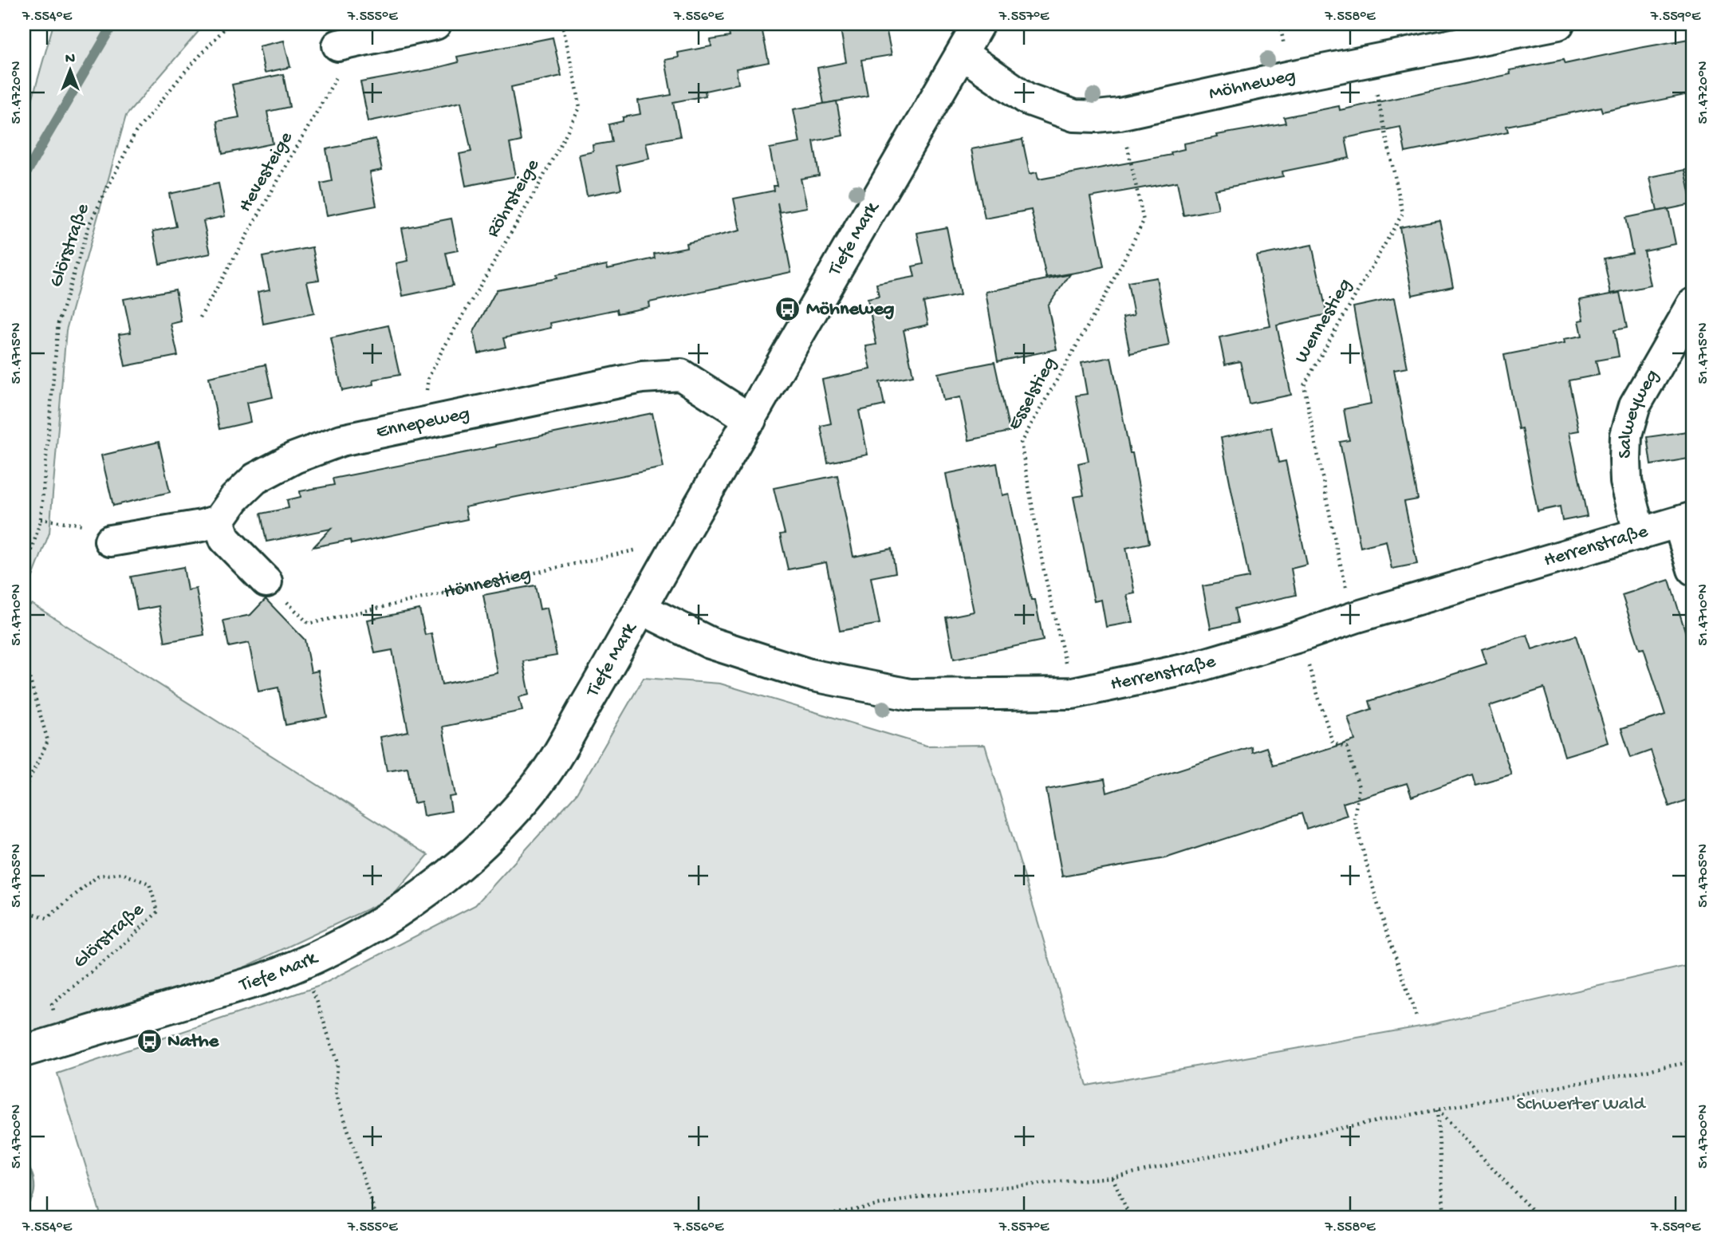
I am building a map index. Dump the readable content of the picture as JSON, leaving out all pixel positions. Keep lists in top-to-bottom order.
{
  "streets": {
    "street": [
      "Möhneweg",
      "Tiefe Mark",
      "Salweyweg",
      "Ennepeweg",
      "Herrenstraße"
    ],
    "path": [
      "Hevesteige",
      "Röhrsteige",
      "Glörstraße",
      "Wennestieg",
      "Esselstieg",
      "Hönnestieg"
    ]
  },
  "crossings": [
    ["Möhneweg", "Tiefe Mark"],
    ["Tiefe Mark", "Glörstraße"],
    ["Tiefe Mark", "Ennepeweg"],
    ["Tiefe Mark", "Herrenstraße"],
    ["Tiefe Mark", "Hönnestieg"],
    ["Esselstieg", "Herrenstraße"],
    ["Salweyweg", "Herrenstraße"]
  ],
  "parks": ["Schwerter Wald"],
  "places": {
    "bus stop": ["Möhneweg", "Nathe"]
  },
  "north": "top",
  "coordinates": [
    "7.554°E",
    "7.555°E",
    "7.556°E",
    "7.557°E",
    "7.558°E",
    "7.559°E",
    "51.4720°N",
    "51.4715°N",
    "51.4710°N",
    "51.4705°N",
    "51.4700°N"
  ]
}
